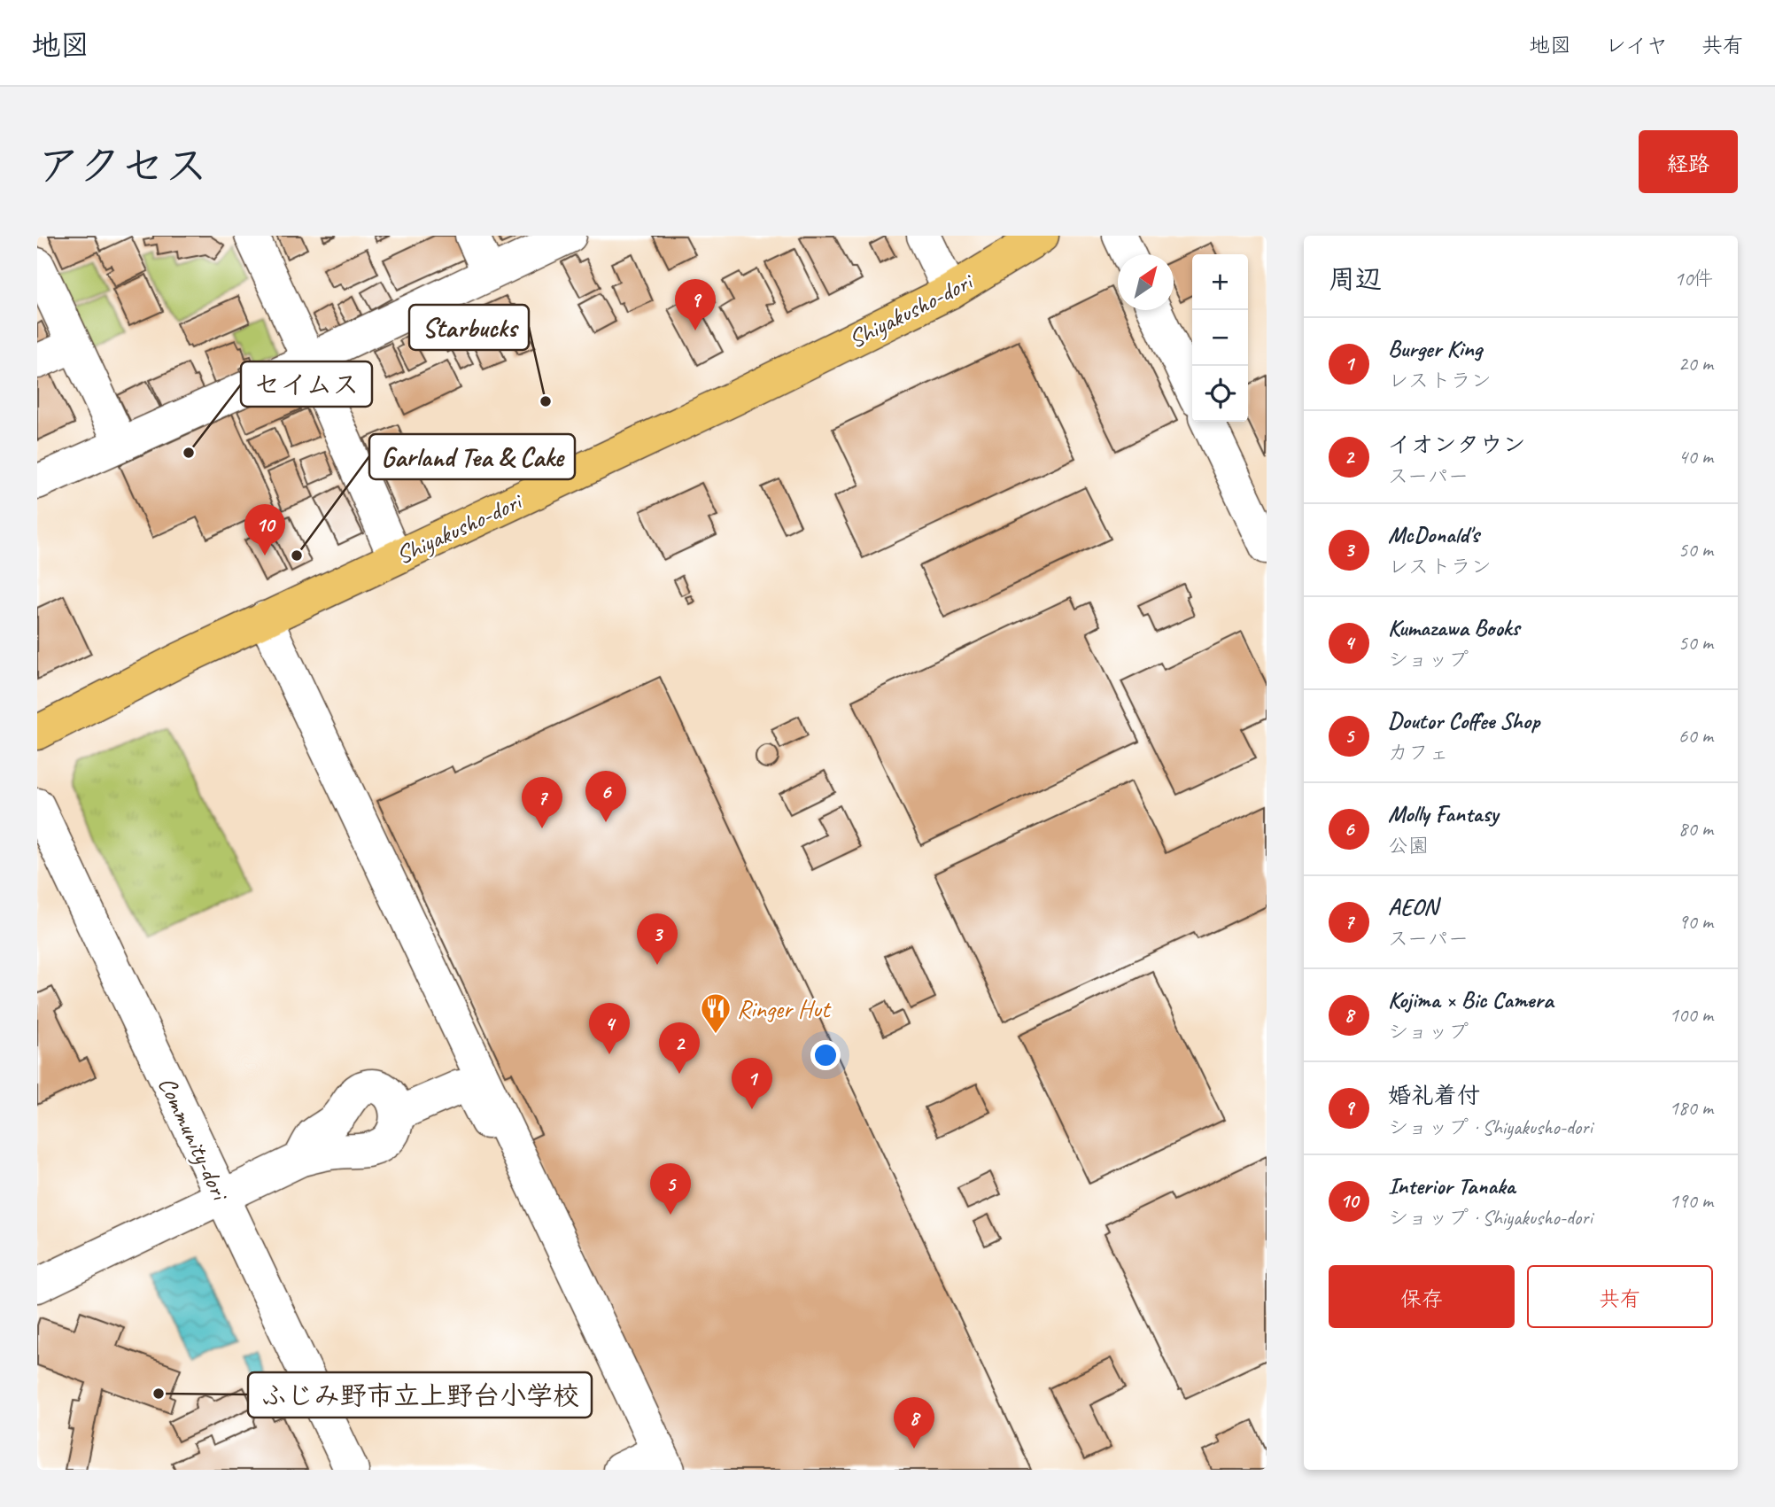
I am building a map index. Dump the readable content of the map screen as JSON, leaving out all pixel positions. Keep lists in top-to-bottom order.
{
  "streets": {
    "main road": ["Shiyakusho-dori"],
    "street": ["Community-dori"]
  },
  "places": {
    "other": [
      "Starbucks",
      "セイムス",
      "Garland Tea & Cake",
      "ふじみ野市立上野台小学校"
    ],
    "restaurant": ["Ringer Hut"]
  },
  "north": "top right",
  "page": {
    "header": "地図",
    "nav": ["地図", "レイヤ", "共有"],
    "title": "アクセス",
    "buttons": [
      "経路",
      ["保存", "共有"]
    ],
    "heading": ["周辺", "10件"],
    "map_buttons": ["+", "−"],
    "pins": [
      "9",
      "10",
      "6",
      "7",
      "3",
      "4",
      "2",
      "1",
      "5",
      "8"
    ],
    "list": [
      {
        "mark": "1",
        "name": "Burger King",
        "note": "レストラン",
        "value": "20 m"
      },
      {
        "mark": "2",
        "name": "イオンタウン",
        "note": "スーパー",
        "value": "40 m"
      },
      {
        "mark": "3",
        "name": "McDonald's",
        "note": "レストラン",
        "value": "50 m"
      },
      {
        "mark": "4",
        "name": "Kumazawa Books",
        "note": "ショップ",
        "value": "50 m"
      },
      {
        "mark": "5",
        "name": "Doutor Coffee Shop",
        "note": "カフェ",
        "value": "60 m"
      },
      {
        "mark": "6",
        "name": "Molly Fantasy",
        "note": "公園",
        "value": "80 m"
      },
      {
        "mark": "7",
        "name": "AEON",
        "note": "スーパー",
        "value": "90 m"
      },
      {
        "mark": "8",
        "name": "Kojima × Bic Camera",
        "note": "ショップ",
        "value": "100 m"
      },
      {
        "mark": "9",
        "name": "婚礼着付",
        "note": "ショップ · Shiyakusho-dori",
        "value": "180 m"
      },
      {
        "mark": "10",
        "name": "Interior Tanaka",
        "note": "ショップ · Shiyakusho-dori",
        "value": "190 m"
      }
    ]
  }
}
